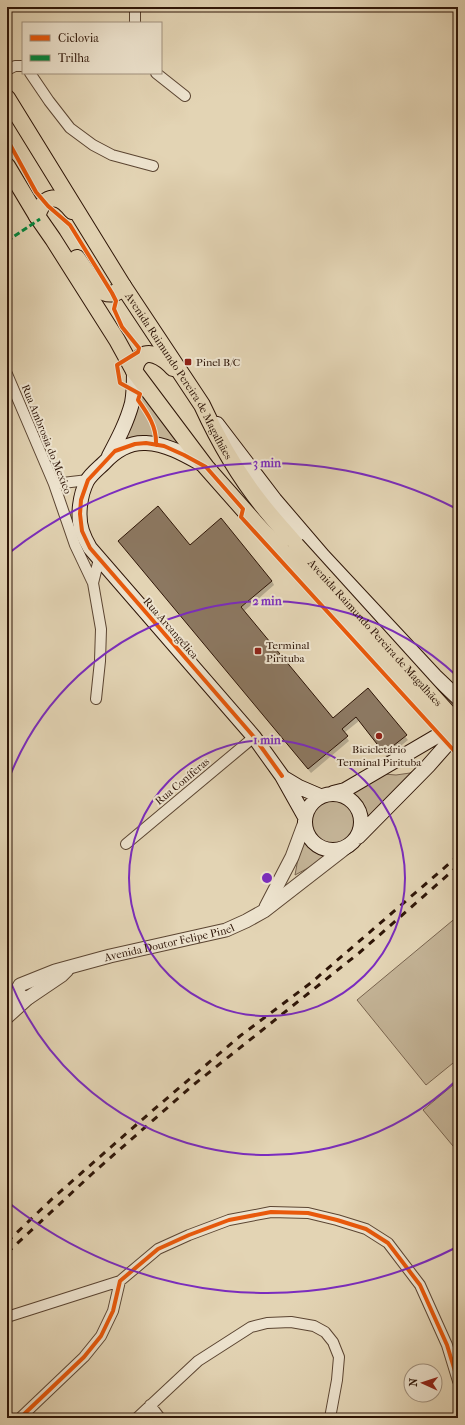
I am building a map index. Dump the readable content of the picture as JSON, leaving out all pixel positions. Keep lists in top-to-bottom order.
{
  "streets": {
    "main road": ["Avenida Raimundo Pereira de Magalhães", "Rua Arcangélica", "Avenida Doutor Felipe Pinel"],
    "street": ["Rua Ambrosia do Mexico", "Rua Coníferas"]
  },
  "crossings": [
    ["Rua Arcangélica", "Rua Coníferas"],
    ["Rua Arcangélica", "Avenida Doutor Felipe Pinel"]
  ],
  "places": {
    "transit": ["Pinel B/C", "Terminal Pirituba"],
    "other": ["Bicicletário Terminal Pirituba"]
  },
  "legend": ["Ciclovia", "Trilha"],
  "north": "left",
  "rings": ["3 min", "2 min", "1 min"]
}
